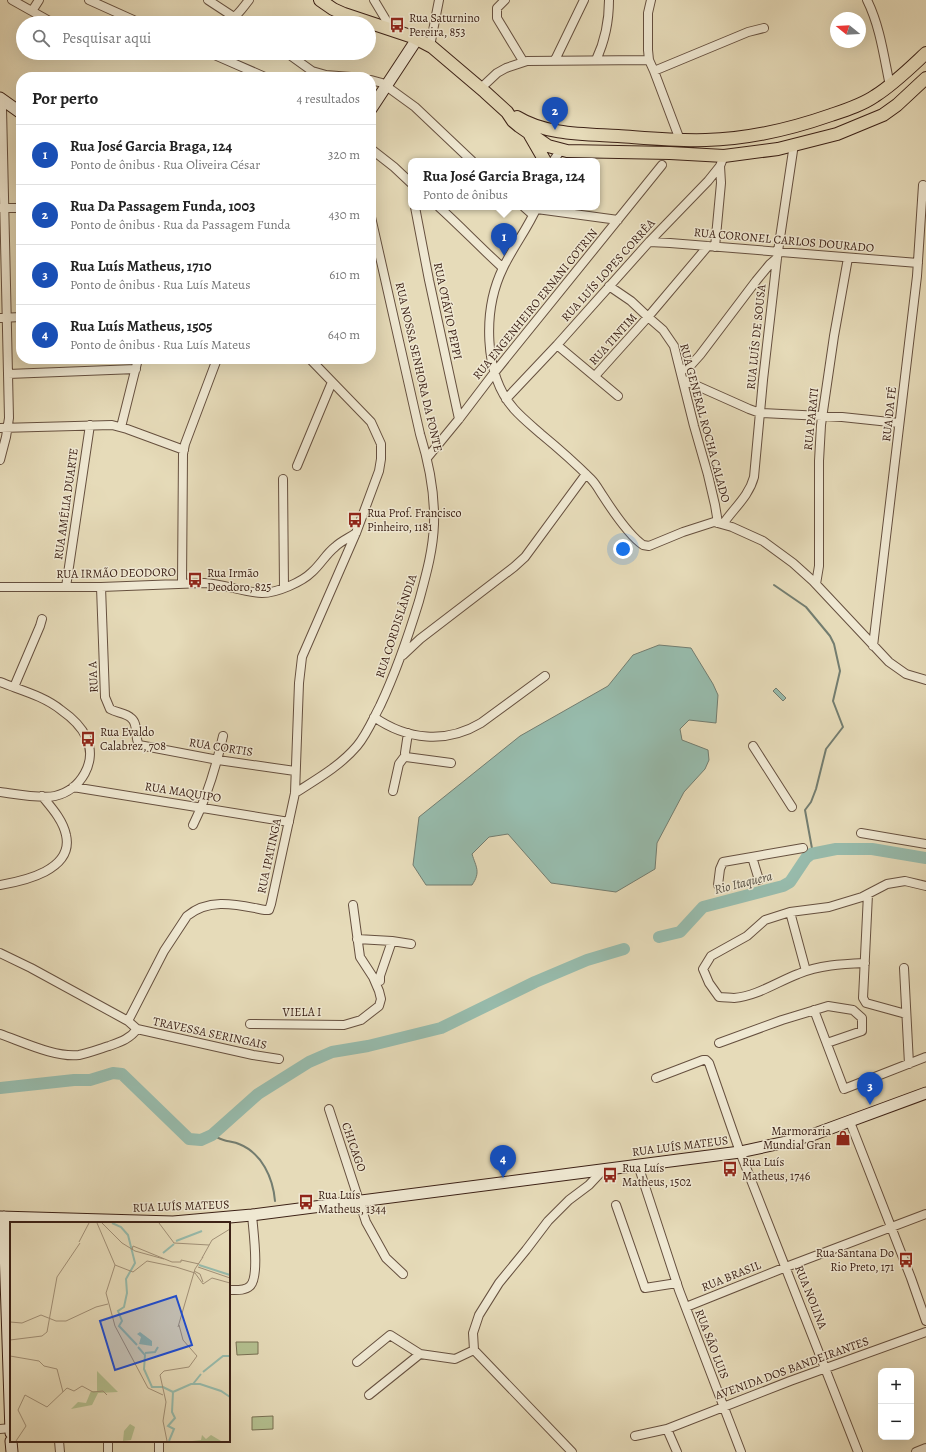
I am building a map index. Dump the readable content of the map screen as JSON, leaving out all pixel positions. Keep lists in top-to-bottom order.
{
  "streets": {
    "main road": ["RUA LUÍS MATEUS"],
    "street": [
      "RUA CORONEL CARLOS DOURADO",
      "RUA LUÍS LOPES CORRÊA",
      "RUA ENGENHEIRO ERNANI COTRIN",
      "RUA OTÁVIO PEPPI",
      "RUA LUÍS DE SOUSA",
      "RUA TINTIM",
      "RUA NOSSA SENHORA DA FONTE",
      "RUA DA FÉ",
      "RUA PARATI",
      "RUA GENERAL ROCHA CALADO",
      "RUA AMÉLIA DUARTE",
      "RUA IRMÃO DEODORO",
      "RUA CORDISLÂNDIA",
      "RUA A",
      "RUA CORTIS",
      "RUA MAQUIPO",
      "RUA IPATINGA",
      "VIELA I",
      "TRAVESSA SERINGAIS",
      "CHICAGO",
      "RUA BRASIL",
      "RUA NOLINA",
      "RUA SÃO LUIS",
      "AVENIDA DOS BANDEIRANTES"
    ]
  },
  "crossings": [
    ["RUA CORONEL CARLOS DOURADO", "RUA LUÍS LOPES CORRÊA"],
    ["RUA CORONEL CARLOS DOURADO", "RUA LUÍS DE SOUSA"],
    ["RUA CORONEL CARLOS DOURADO", "RUA TINTIM"],
    ["RUA CORONEL CARLOS DOURADO", "RUA DA FÉ"],
    ["RUA CORONEL CARLOS DOURADO", "RUA PARATI"],
    ["RUA LUÍS LOPES CORRÊA", "RUA GENERAL ROCHA CALADO"],
    ["RUA ENGENHEIRO ERNANI COTRIN", "RUA OTÁVIO PEPPI"],
    ["RUA ENGENHEIRO ERNANI COTRIN", "RUA NOSSA SENHORA DA FONTE"],
    ["RUA LUÍS DE SOUSA", "RUA GENERAL ROCHA CALADO"],
    ["RUA TINTIM", "RUA GENERAL ROCHA CALADO"],
    ["RUA NOSSA SENHORA DA FONTE", "RUA CORDISLÂNDIA"],
    ["RUA AMÉLIA DUARTE", "RUA IRMÃO DEODORO"],
    ["RUA IRMÃO DEODORO", "RUA A"],
    ["RUA IRMÃO DEODORO", "RUA IPATINGA"],
    ["RUA CORDISLÂNDIA", "RUA IPATINGA"],
    ["RUA A", "RUA CORTIS"],
    ["RUA CORTIS", "RUA IPATINGA"],
    ["RUA MAQUIPO", "RUA IPATINGA"],
    ["RUA LUÍS MATEUS", "CHICAGO"],
    ["RUA LUÍS MATEUS", "RUA NOLINA"],
    ["RUA LUÍS MATEUS", "RUA SÃO LUIS"],
    ["RUA BRASIL", "RUA NOLINA"],
    ["RUA BRASIL", "RUA SÃO LUIS"],
    ["RUA NOLINA", "AVENIDA DOS BANDEIRANTES"],
    ["RUA SÃO LUIS", "AVENIDA DOS BANDEIRANTES"]
  ],
  "water": ["Rio Itaquera"],
  "places": {
    "bus stop": [
      "Rua Saturnino Pereira, 853",
      "Rua Prof. Francisco Pinheiro, 1181",
      "Rua Irmão Deodoro, 825",
      "Rua Evaldo Calabrez, 708",
      "Rua Luís Matheus, 1746",
      "Rua Luís Matheus, 1502",
      "Rua Luís Matheus, 1344",
      "Rua Santana Do Rio Preto, 171"
    ],
    "shop": ["Marmoraria Mundial Gran"]
  },
  "north": "left",
  "page": {
    "search": "Pesquisar aqui",
    "heading": ["Por perto", "4 resultados"],
    "pins": [
      "2",
      "1",
      "3",
      "4"
    ],
    "list": [
      {
        "mark": "1",
        "name": "Rua José Garcia Braga, 124",
        "note": "Ponto de ônibus · Rua Oliveira César",
        "value": "320 m"
      },
      {
        "mark": "2",
        "name": "Rua Da Passagem Funda, 1003",
        "note": "Ponto de ônibus · Rua da Passagem Funda",
        "value": "430 m"
      },
      {
        "mark": "3",
        "name": "Rua Luís Matheus, 1710",
        "note": "Ponto de ônibus · Rua Luís Mateus",
        "value": "610 m"
      },
      {
        "mark": "4",
        "name": "Rua Luís Matheus, 1505",
        "note": "Ponto de ônibus · Rua Luís Mateus",
        "value": "640 m"
      }
    ],
    "popup": ["Rua José Garcia Braga, 124", "Ponto de ônibus"],
    "map_buttons": ["+", "−"]
  }
}
